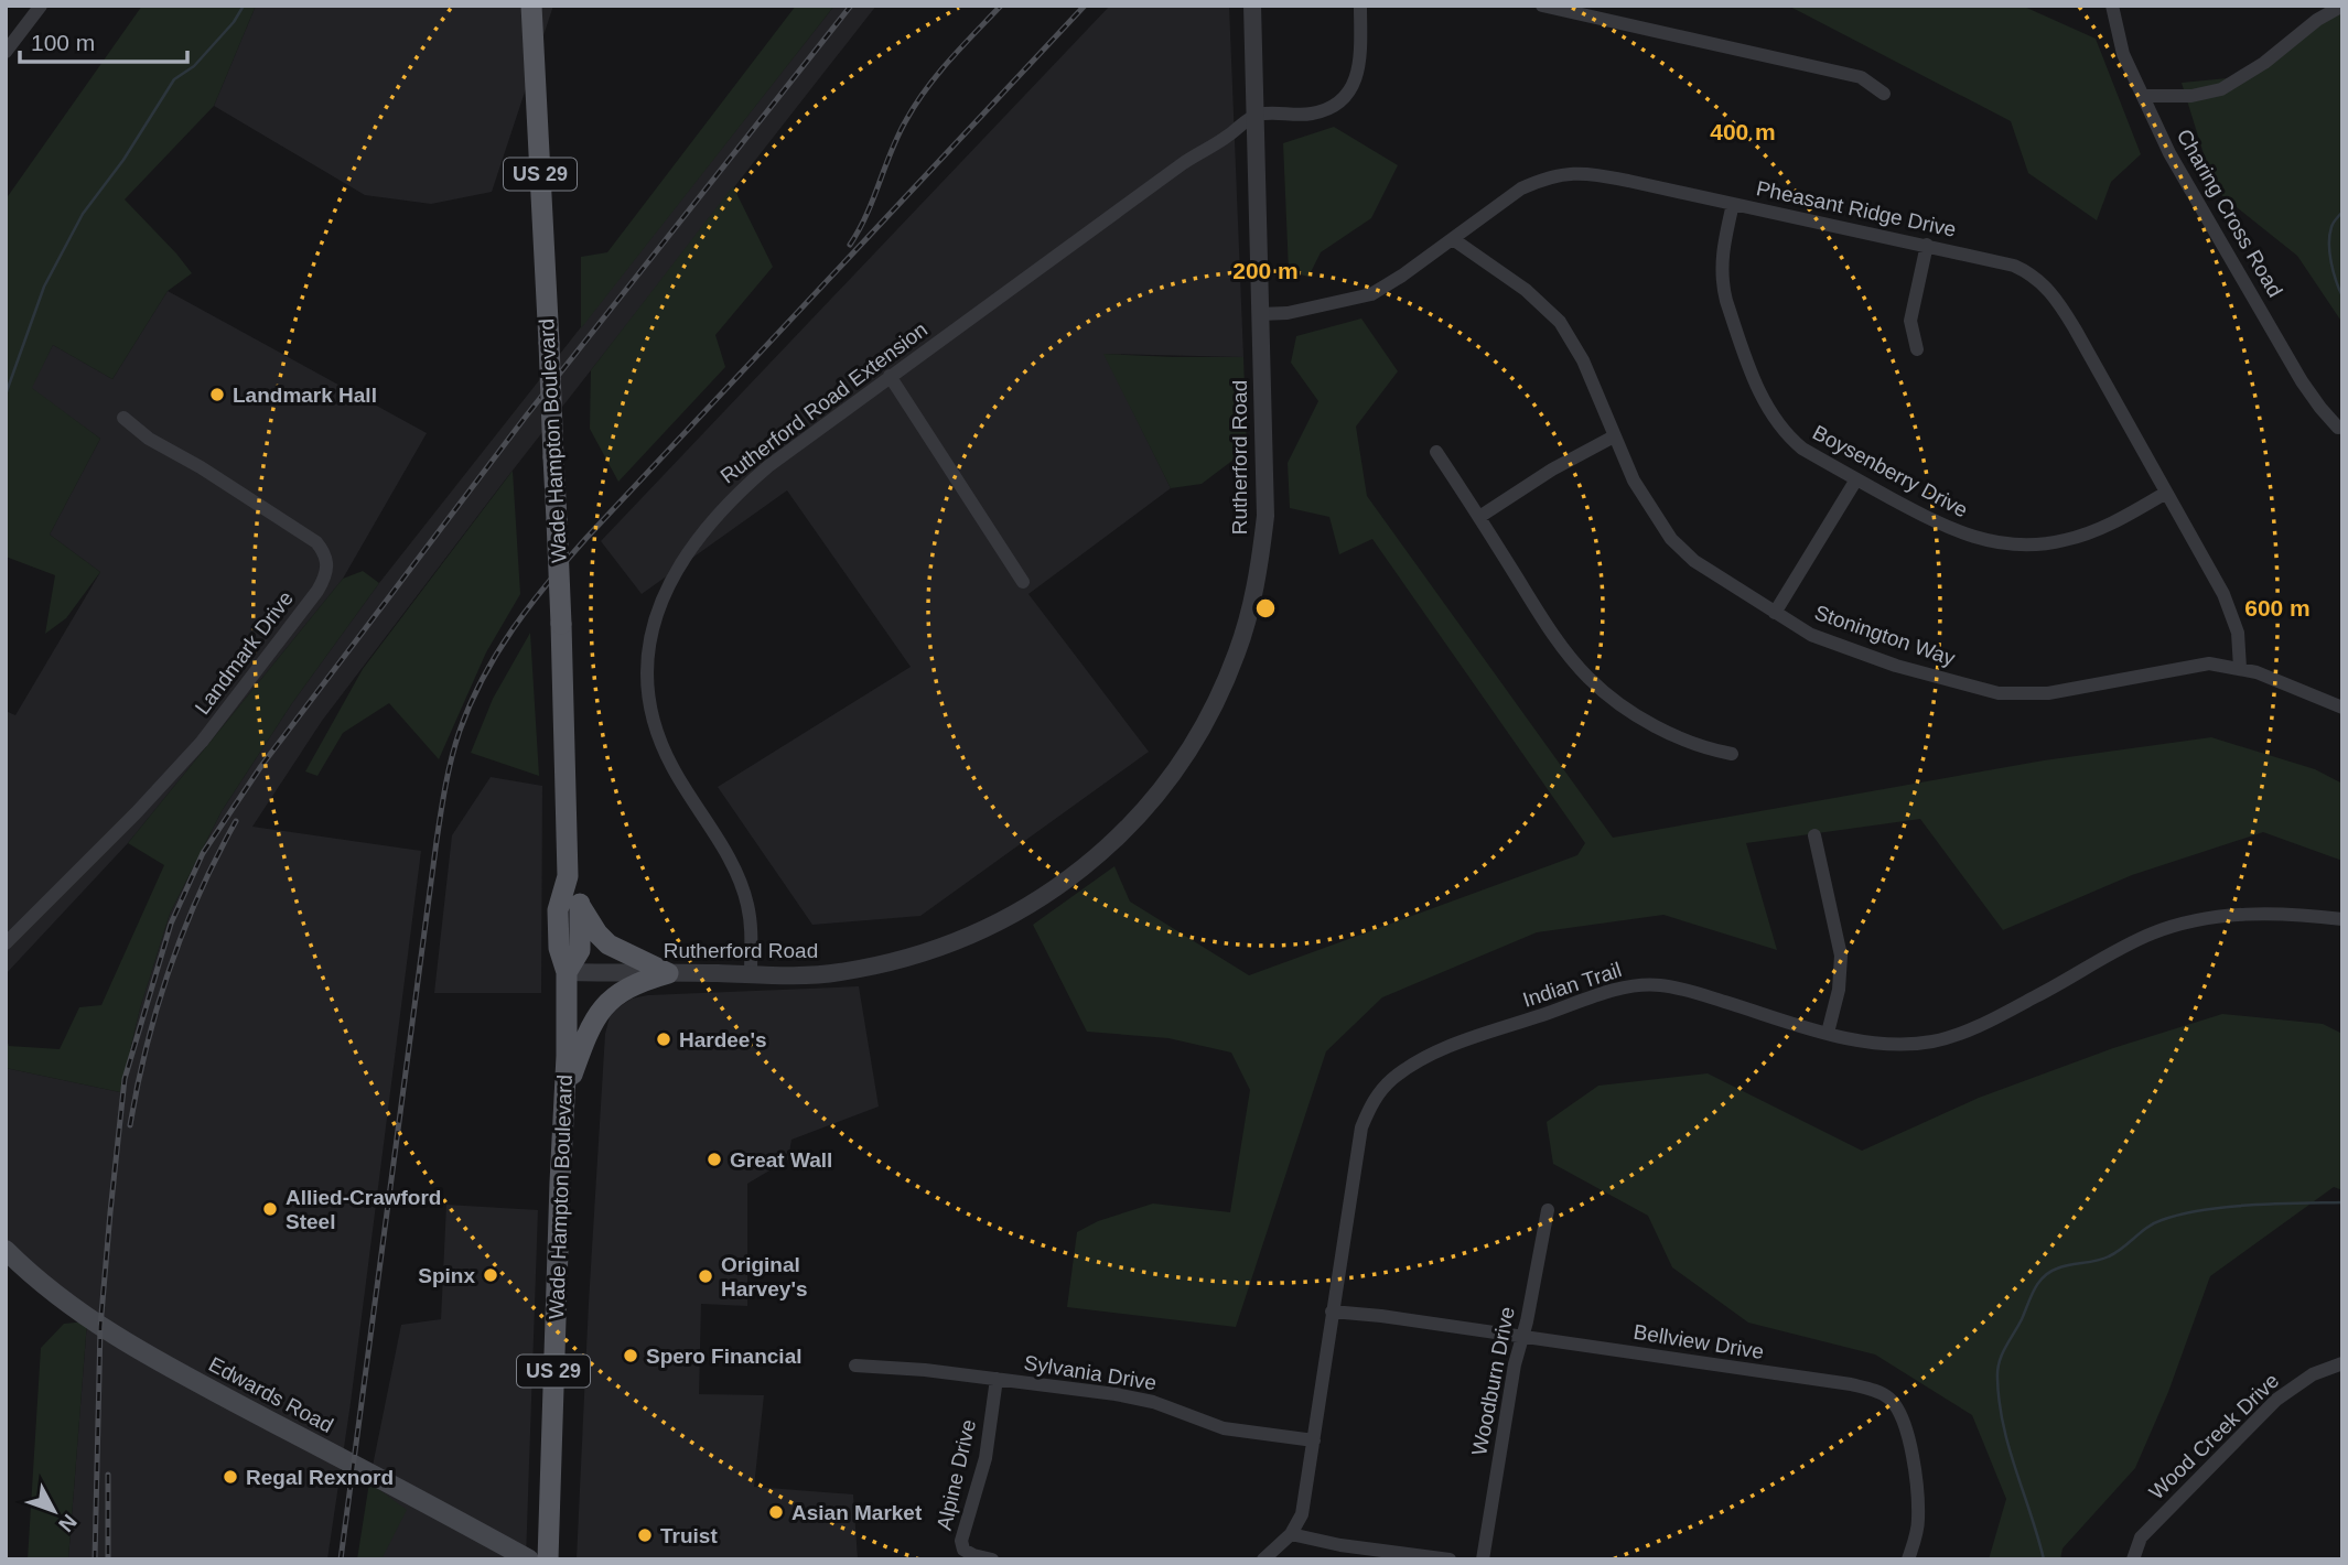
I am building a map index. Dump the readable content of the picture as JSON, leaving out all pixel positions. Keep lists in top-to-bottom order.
{
  "streets": {
    "main road": ["US 29", "Wade Hampton Boulevard", "Edwards Road"],
    "street": [
      "Pheasant Ridge Drive",
      "Charing Cross Road",
      "Rutherford Road Extension",
      "Rutherford Road",
      "Boysenberry Drive",
      "Stonington Way",
      "Landmark Drive",
      "Indian Trail",
      "Bellview Drive",
      "Sylvania Drive",
      "Woodburn Drive",
      "Wood Creek Drive",
      "Alpine Drive"
    ]
  },
  "crossings": [
    ["Pheasant Ridge Drive", "Rutherford Road"],
    ["Pheasant Ridge Drive", "Boysenberry Drive"],
    ["Pheasant Ridge Drive", "Stonington Way"],
    ["Rutherford Road Extension", "Rutherford Road"],
    ["Wade Hampton Boulevard", "Rutherford Road"],
    ["Indian Trail", "Bellview Drive"],
    ["Indian Trail", "Sylvania Drive"],
    ["Bellview Drive", "Woodburn Drive"],
    ["Sylvania Drive", "Alpine Drive"]
  ],
  "places": [
    "Landmark Hall",
    "Hardee's",
    "Great Wall",
    "Allied-Crawford Steel",
    "Spinx",
    "Original Harvey's",
    "Spero Financial",
    "Regal Rexnord",
    "Asian Market",
    "Truist"
  ],
  "scale_bar": "100 m",
  "north": "bottom right",
  "rings": ["400 m", "200 m", "600 m"]
}
